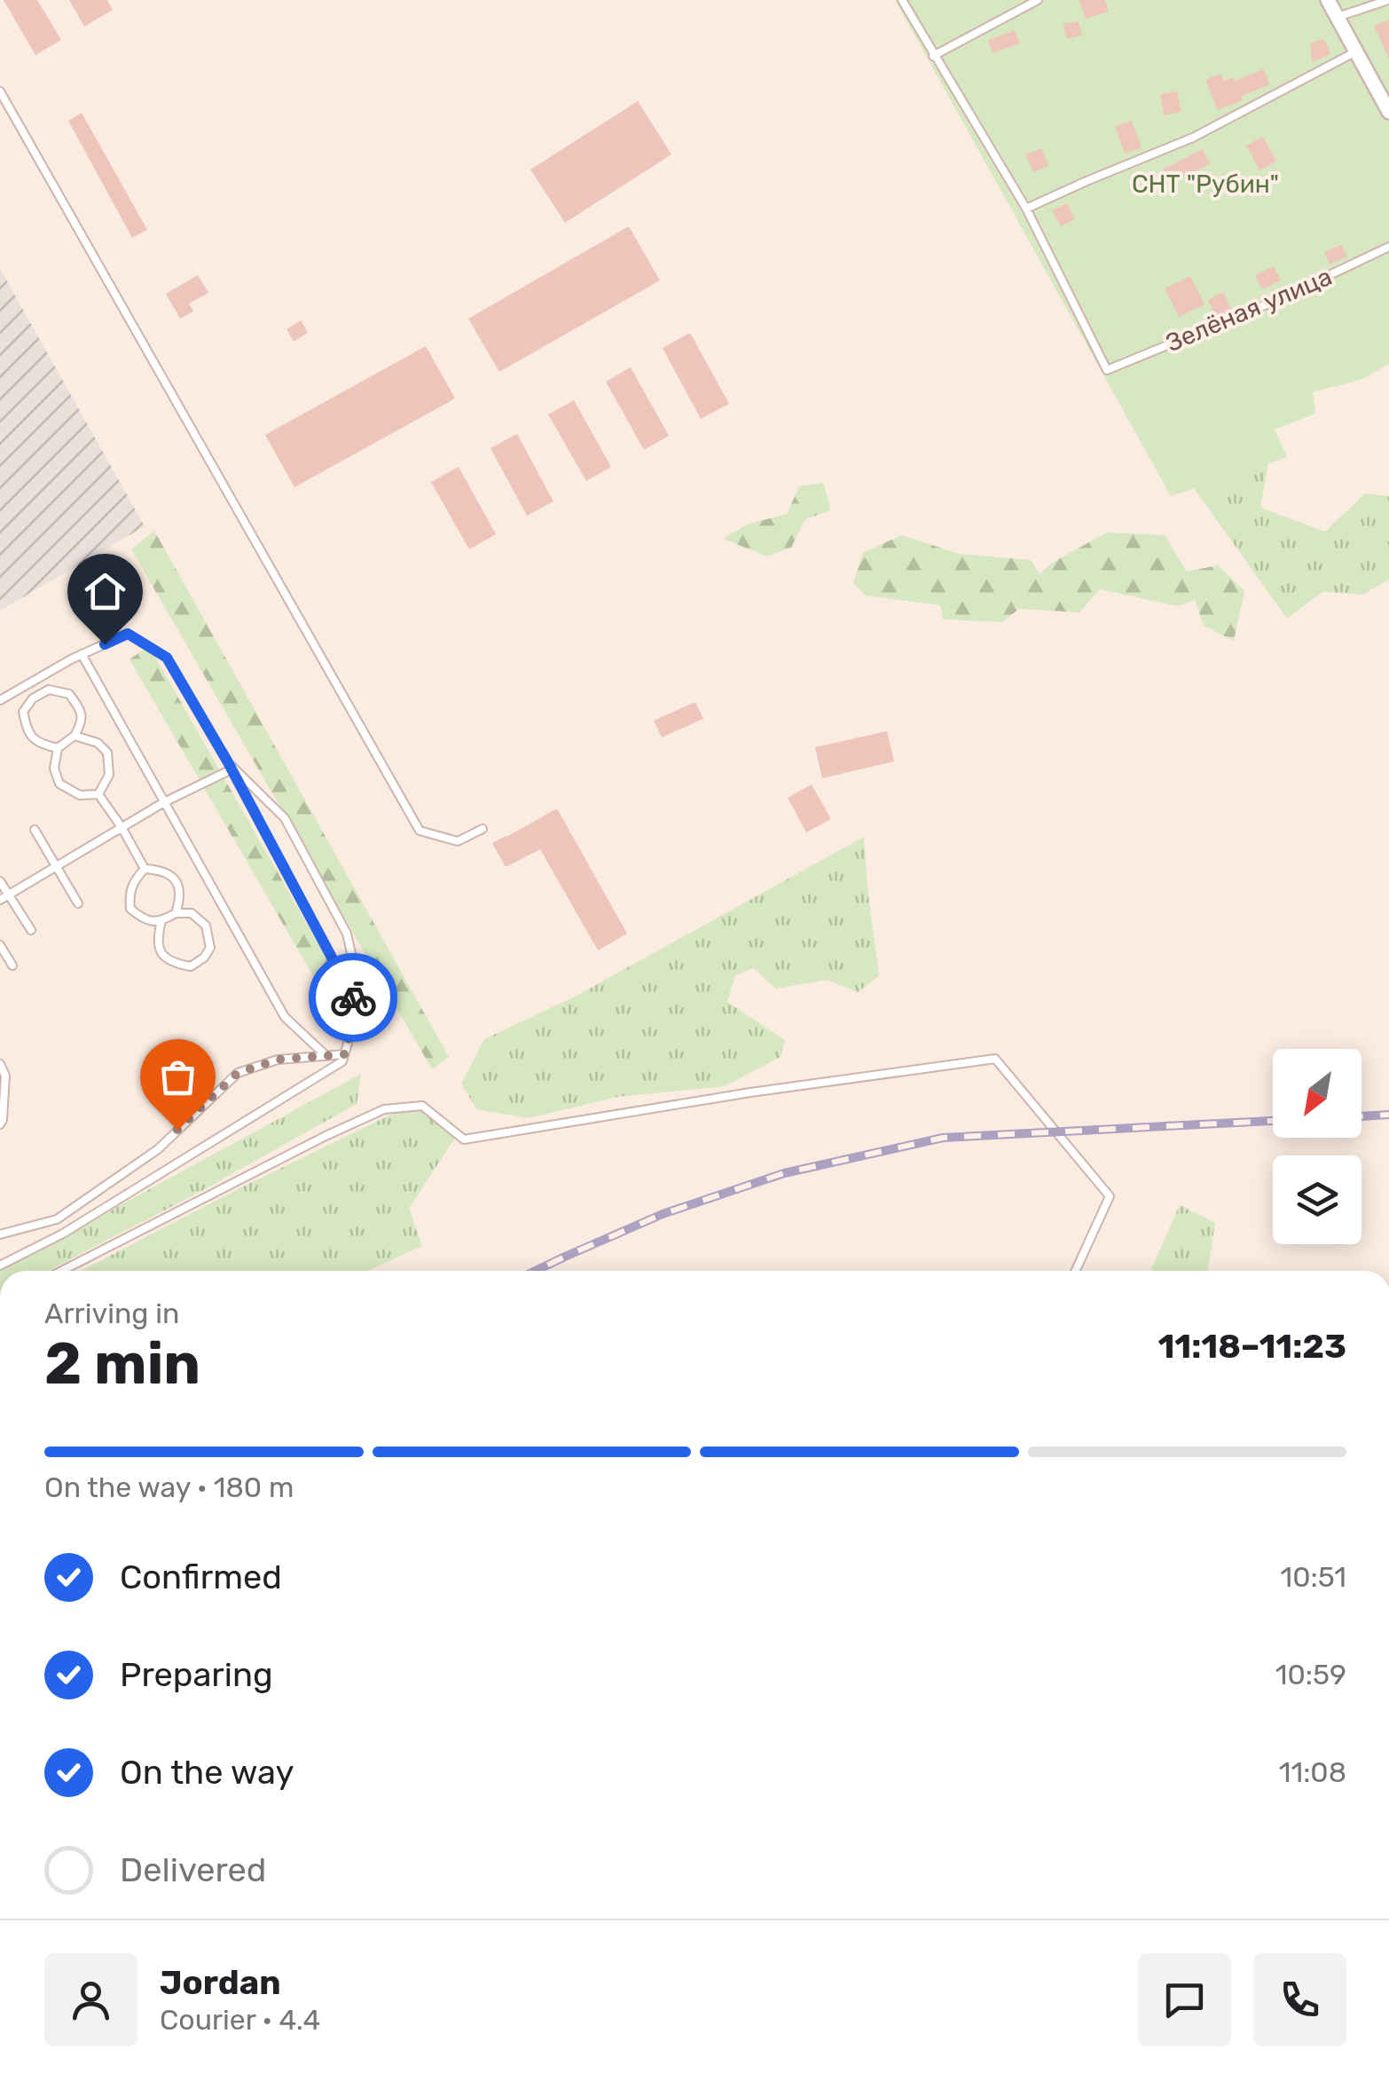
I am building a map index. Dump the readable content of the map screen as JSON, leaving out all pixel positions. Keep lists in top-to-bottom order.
{
  "streets": {
    "lane": ["Зелёная улица"]
  },
  "parks": ["СНТ \"Рубин\""],
  "north": "bottom left",
  "page": {
    "heading": ["2 min", "Arriving in", "11:18–11:23"],
    "panel": ["Jordan", "Courier · 4.4"],
    "bar": "On the way · 180 m",
    "list": [
      ["Confirmed", "10:51"],
      ["Preparing", "10:59"],
      ["On the way", "11:08"],
      "Delivered"
    ]
  }
}
